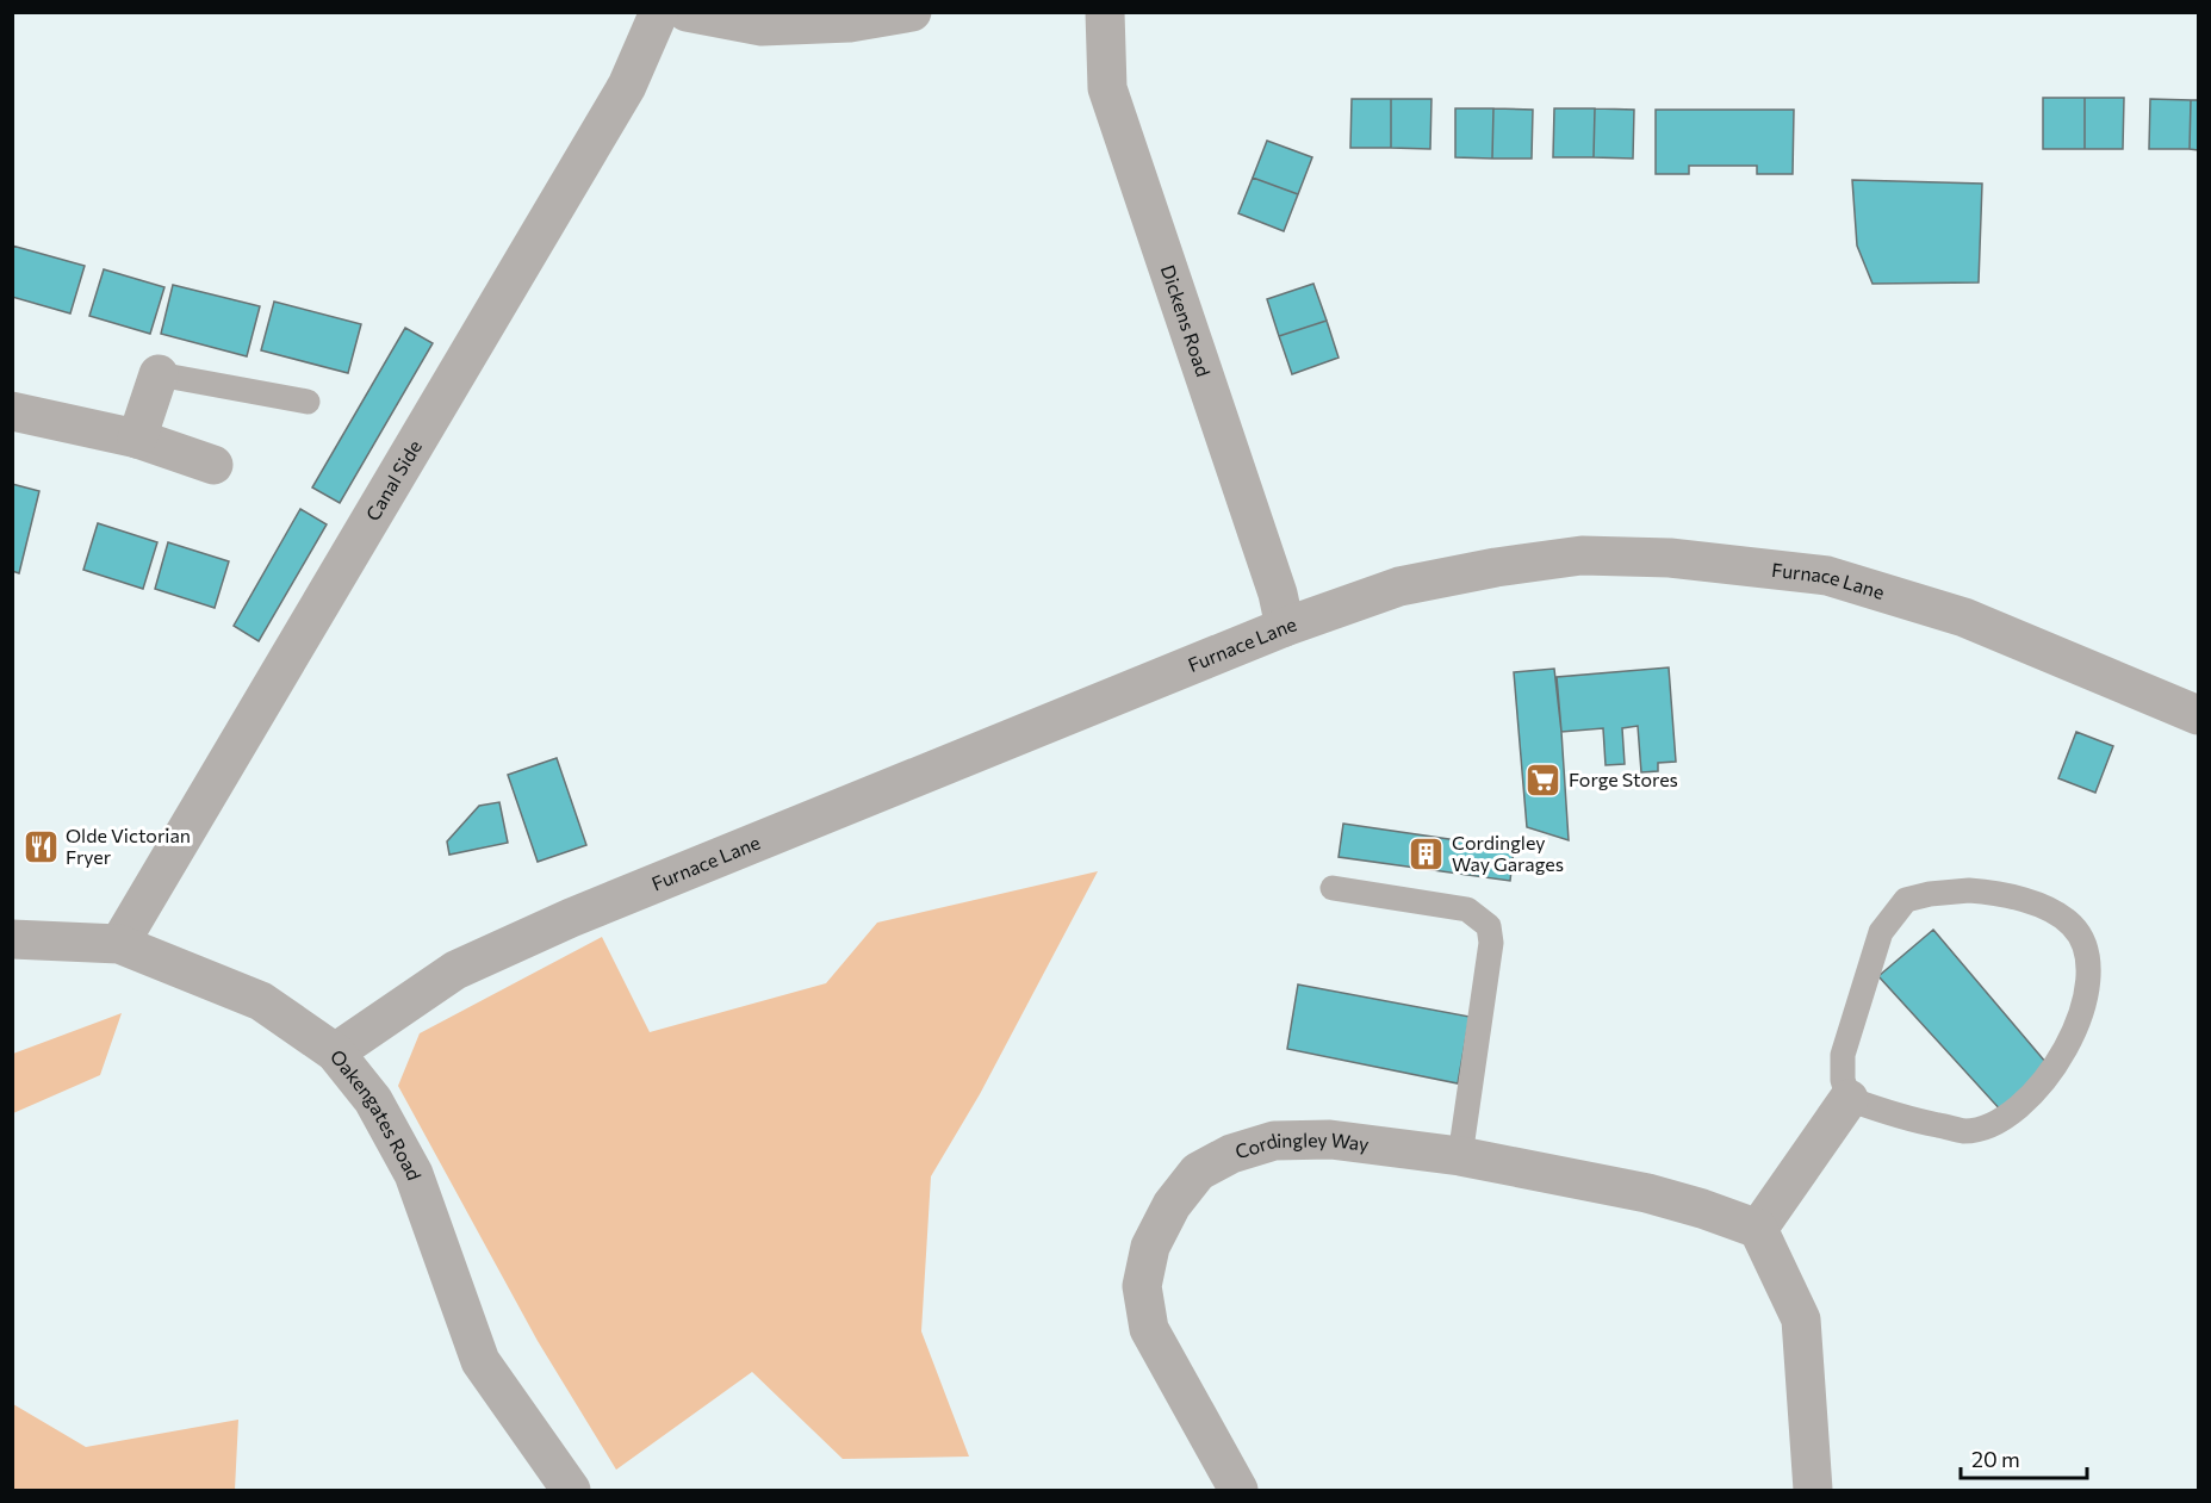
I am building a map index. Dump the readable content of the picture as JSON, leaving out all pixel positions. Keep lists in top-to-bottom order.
{
  "streets": {
    "street": [
      "Dickens Road",
      "Canal Side",
      "Furnace Lane",
      "Oakengates Road",
      "Cordingley Way"
    ]
  },
  "crossings": [
    ["Dickens Road", "Furnace Lane"],
    ["Canal Side", "Oakengates Road"],
    ["Furnace Lane", "Oakengates Road"]
  ],
  "places": {
    "supermarket": ["Forge Stores"],
    "restaurant": ["Olde Victorian Fryer"],
    "building": ["Cordingley Way Garages"]
  },
  "scale_bar": "20 m"
}
